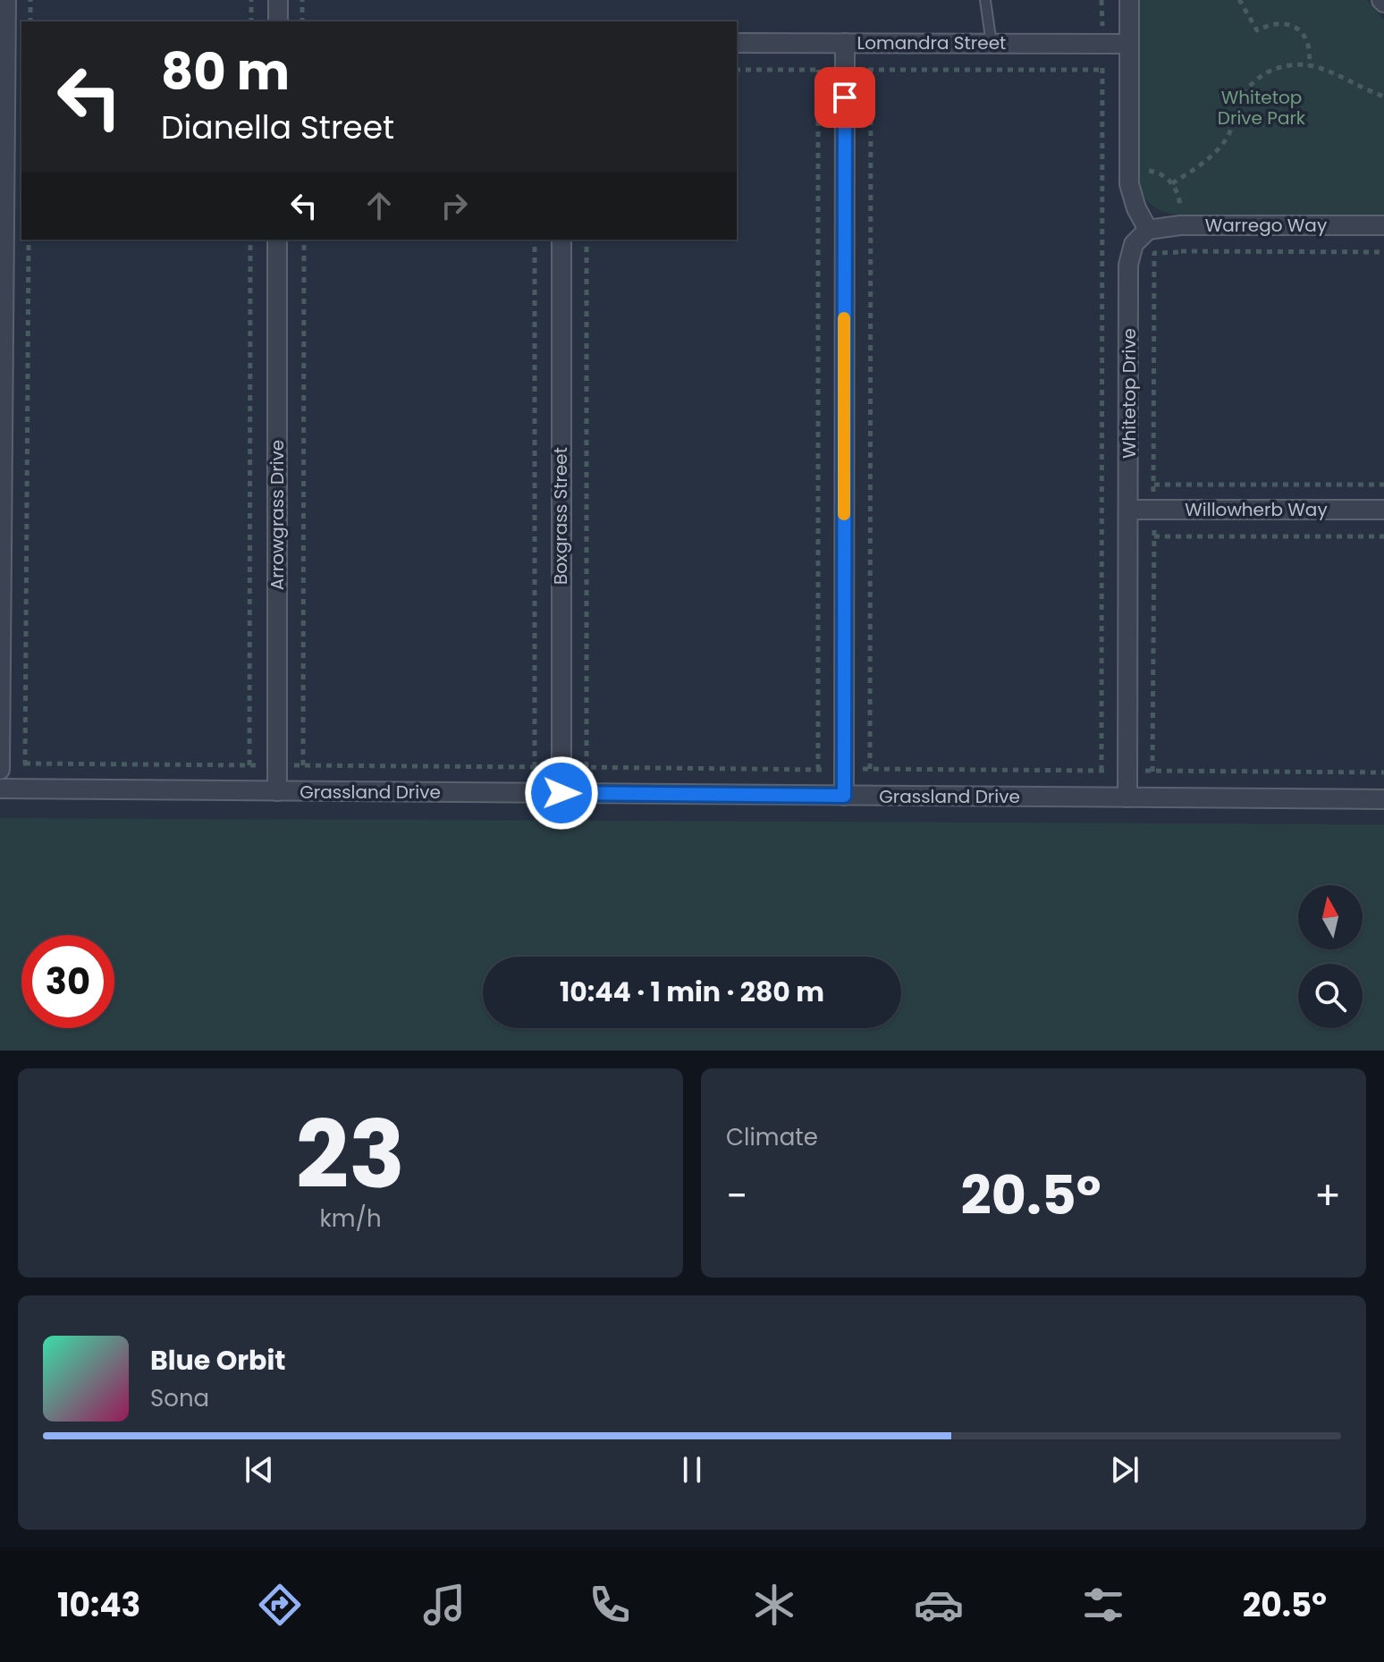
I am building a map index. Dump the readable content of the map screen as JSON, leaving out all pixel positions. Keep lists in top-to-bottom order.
{
  "streets": {
    "street": [
      "Lomandra Street",
      "Warrego Way",
      "Whitetop Drive",
      "Willowherb Way",
      "Arrowgrass Drive",
      "Boxgrass Street",
      "Grassland Drive"
    ]
  },
  "crossings": [
    ["Warrego Way", "Whitetop Drive"],
    ["Whitetop Drive", "Willowherb Way"],
    ["Whitetop Drive", "Grassland Drive"],
    ["Arrowgrass Drive", "Grassland Drive"],
    ["Boxgrass Street", "Grassland Drive"]
  ],
  "parks": ["Whitetop Drive Park"],
  "north": "top",
  "page": {
    "turn": ["80 m", "Dianella Street"],
    "limit": "30",
    "trip": "10:44 · 1 min · 280 m",
    "tile": [
      ["23", "km/h"],
      "Climate"
    ],
    "heat": ["−", "20.5°", "+"],
    "song": ["Blue Orbit", "Sona"],
    "tabs": ["10:43", "20.5°"]
  }
}
